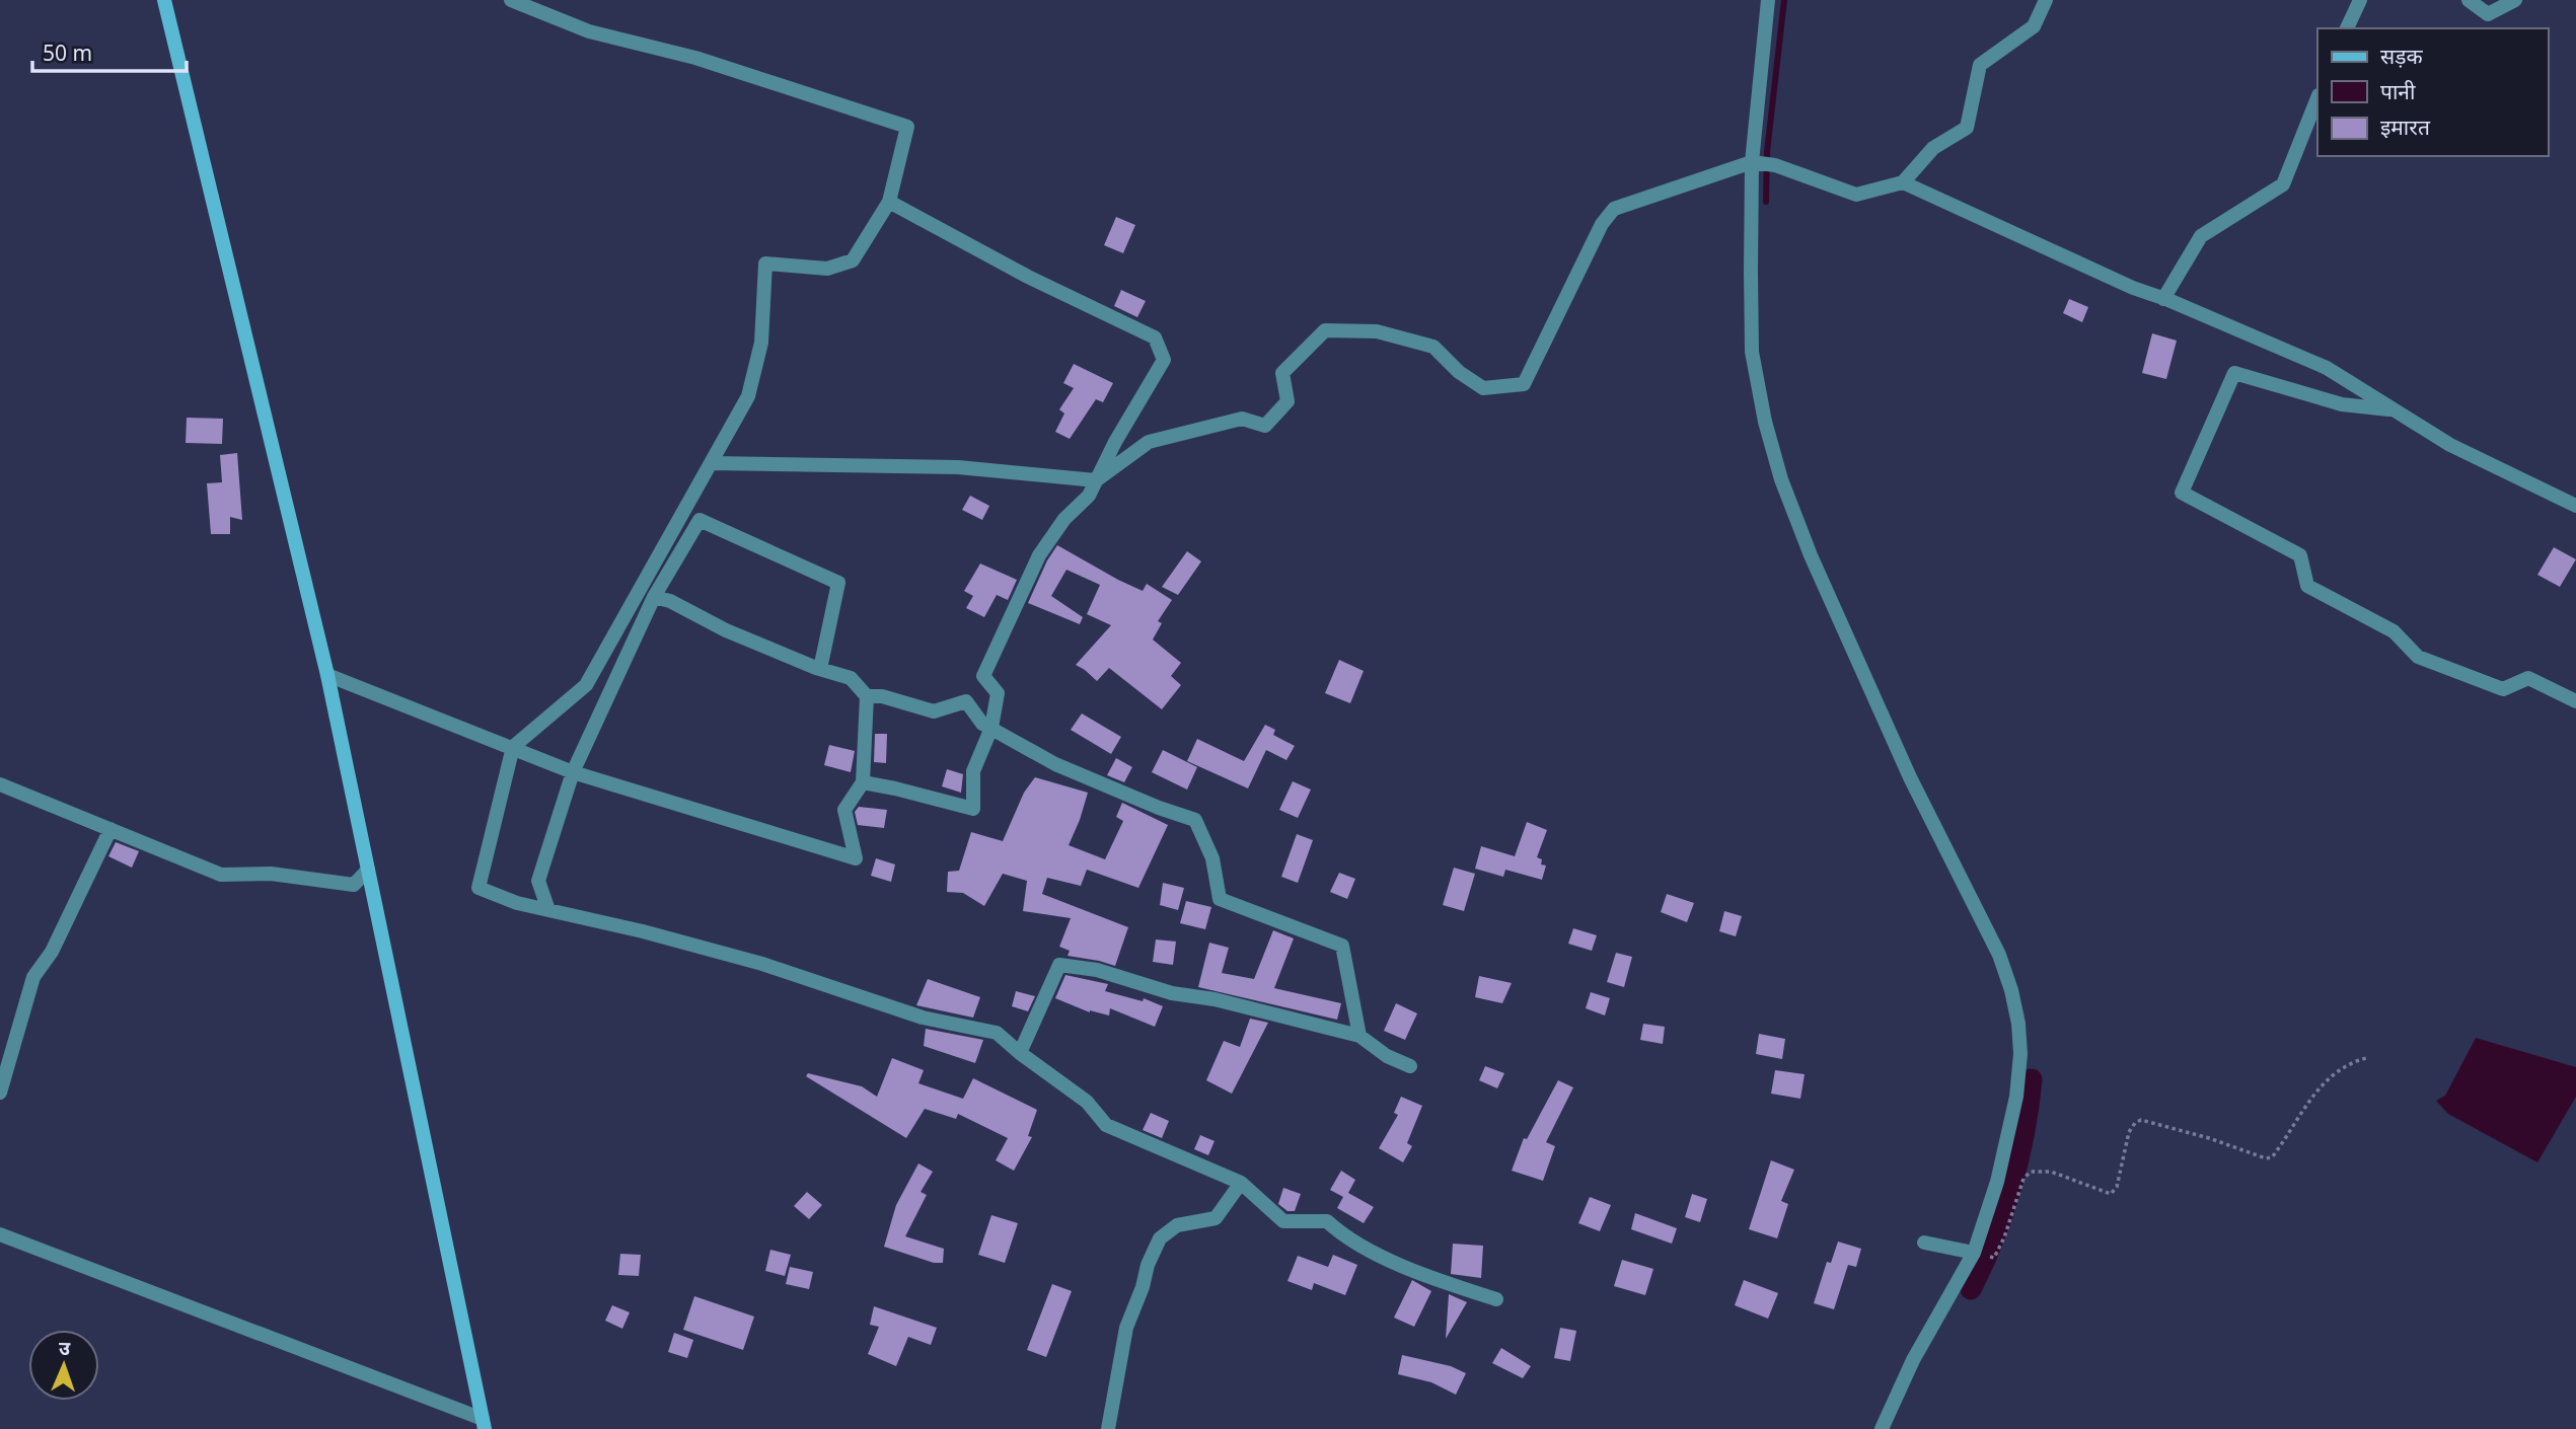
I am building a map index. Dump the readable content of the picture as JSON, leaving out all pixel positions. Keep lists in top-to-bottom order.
{
  "legend": ["सड़क", "पानी", "इमारत"],
  "scale_bar": "50 m",
  "north": "top"
}
